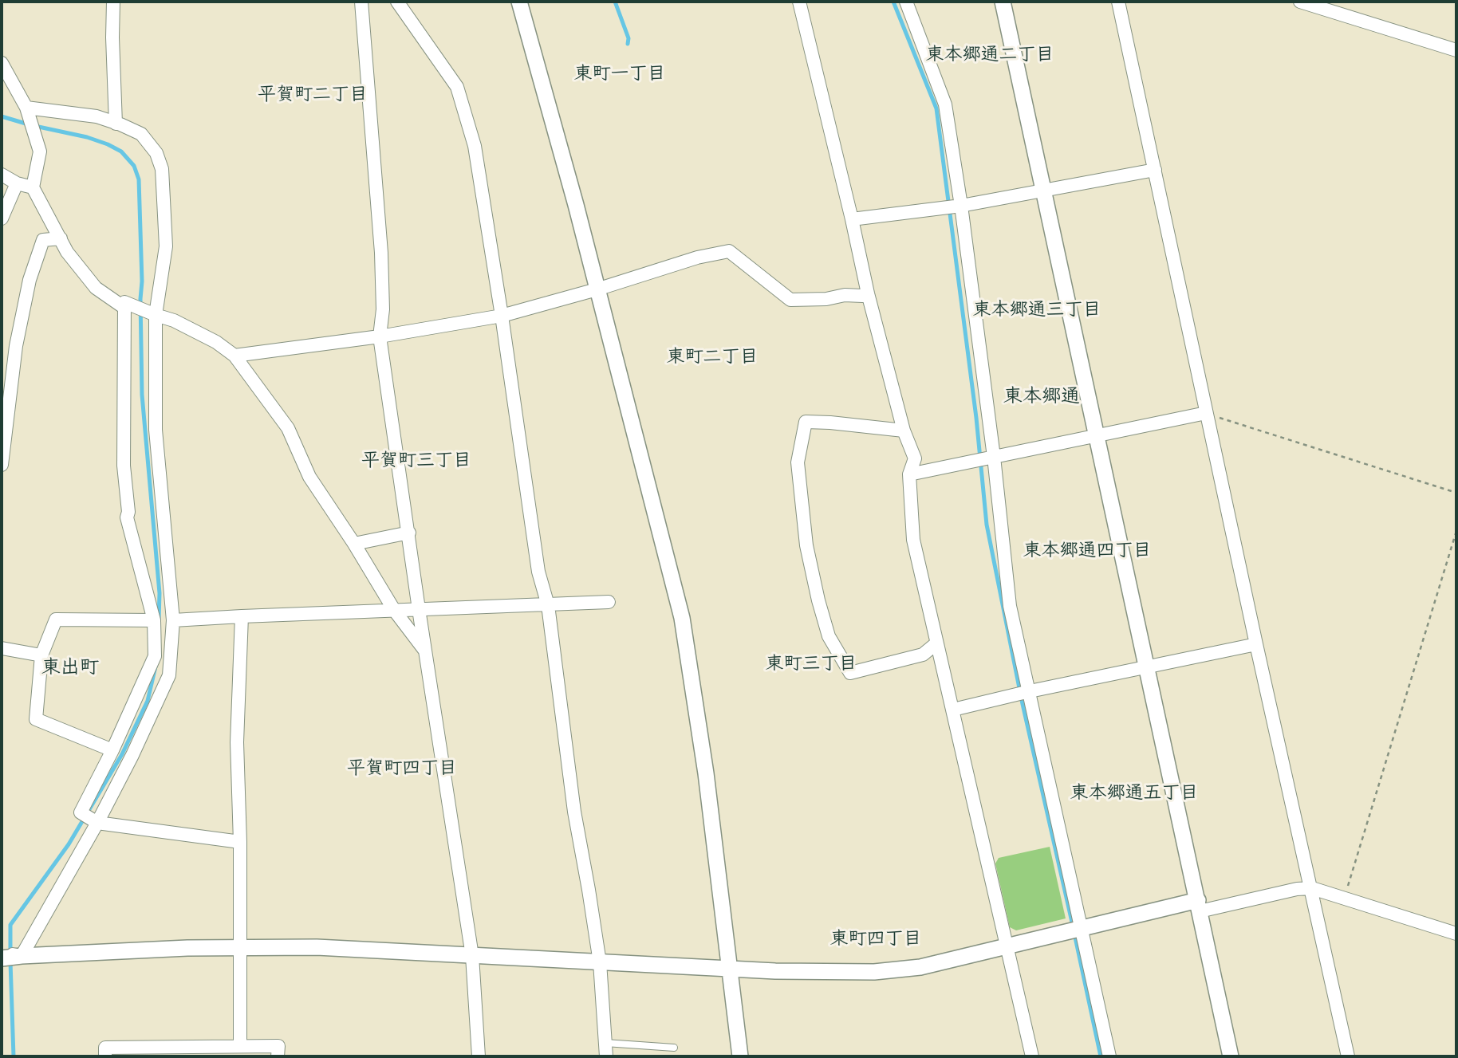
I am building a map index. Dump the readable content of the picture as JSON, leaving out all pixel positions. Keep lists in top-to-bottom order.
{
  "districts": [
    "東本郷通二丁目",
    "東町一丁目",
    "平賀町二丁目",
    "東本郷通三丁目",
    "東町二丁目",
    "東本郷通",
    "平賀町三丁目",
    "東本郷通四丁目",
    "東町三丁目",
    "東出町",
    "平賀町四丁目",
    "東本郷通五丁目",
    "東町四丁目"
  ]
}
